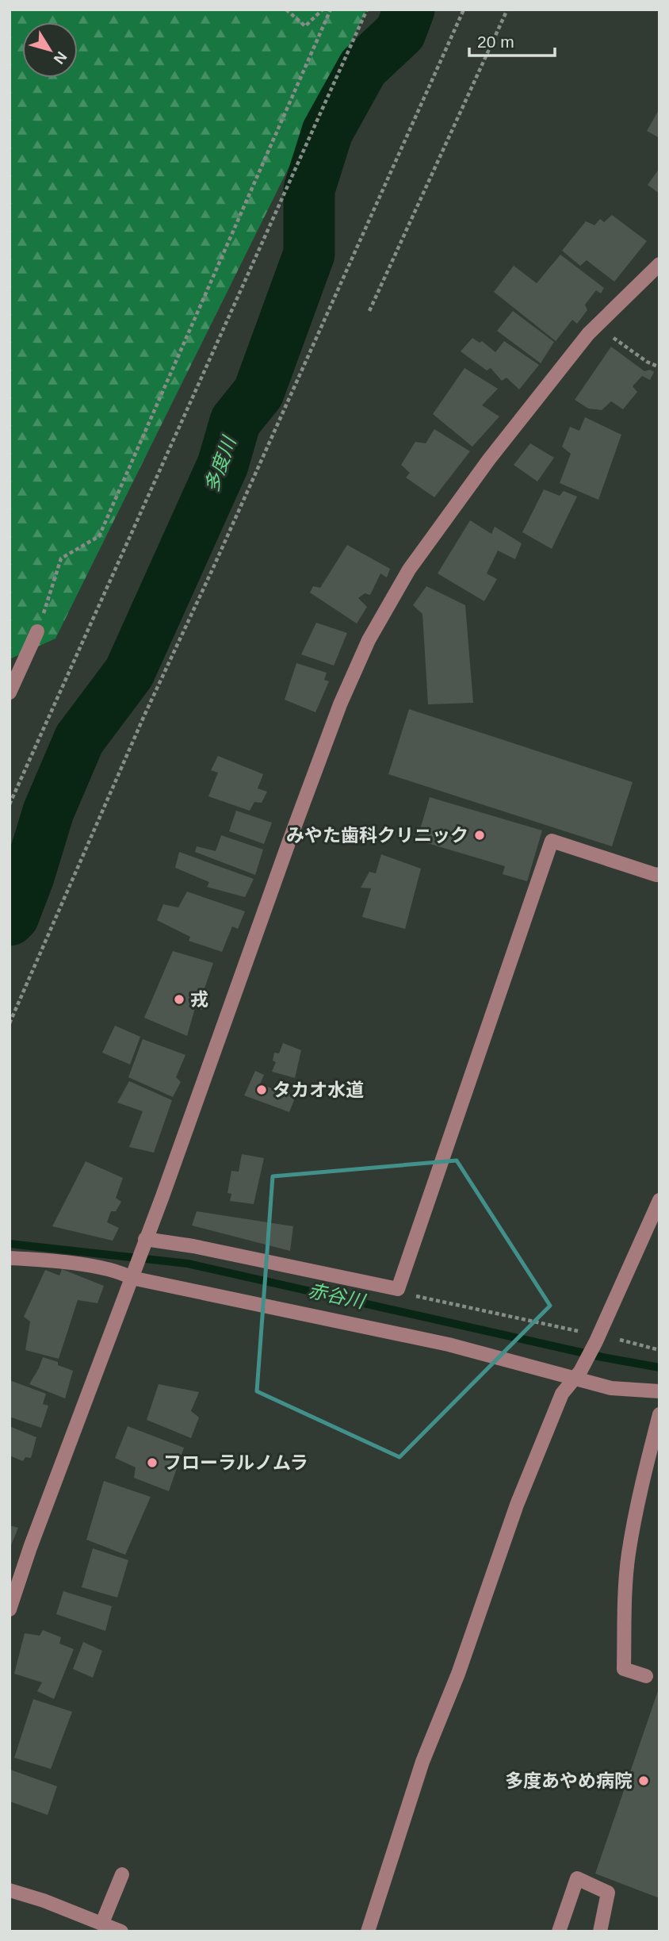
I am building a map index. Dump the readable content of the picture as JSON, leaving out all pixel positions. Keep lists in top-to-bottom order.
{
  "water": ["多度川", "赤谷川"],
  "places": [
    "みやた歯科クリニック",
    "戎",
    "タカオ水道",
    "フローラルノムラ",
    "多度あやめ病院"
  ],
  "scale_bar": "20 m",
  "north": "bottom right"
}
